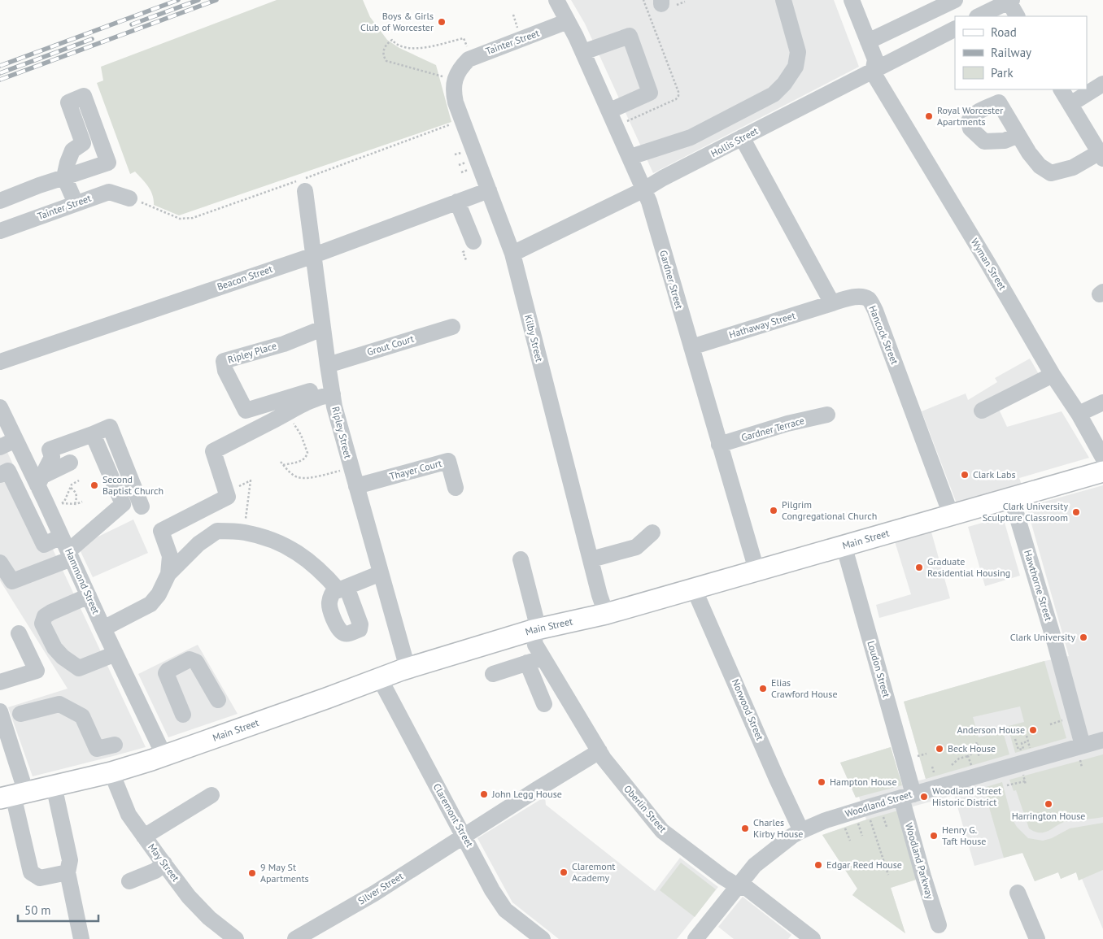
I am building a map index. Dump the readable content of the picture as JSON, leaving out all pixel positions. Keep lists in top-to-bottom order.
{
  "streets": {
    "main road": ["Main Street"],
    "street": [
      "Tainter Street",
      "Hollis Street",
      "Wyman Street",
      "Beacon Street",
      "Gardner Street",
      "Hathaway Street",
      "Hancock Street",
      "Kilby Street",
      "Grout Court",
      "Ripley Place",
      "Gardner Terrace",
      "Ripley Street",
      "Thayer Court",
      "Hammond Street",
      "Hawthorne Street",
      "Loudon Street",
      "Norwood Street",
      "Woodland Street",
      "Oberlin Street",
      "Claremont Street",
      "Woodland Parkway",
      "May Street",
      "Silver Street"
    ]
  },
  "crossings": [
    ["Tainter Street", "Gardner Street"],
    ["Tainter Street", "Kilby Street"],
    ["Hollis Street", "Wyman Street"],
    ["Hollis Street", "Gardner Street"],
    ["Hollis Street", "Kilby Street"],
    ["Beacon Street", "Kilby Street"],
    ["Beacon Street", "Ripley Street"],
    ["Gardner Street", "Hathaway Street"],
    ["Gardner Street", "Gardner Terrace"],
    ["Gardner Street", "Main Street"],
    ["Hathaway Street", "Hancock Street"],
    ["Hancock Street", "Main Street"],
    ["Kilby Street", "Main Street"],
    ["Grout Court", "Ripley Street"],
    ["Ripley Place", "Ripley Street"],
    ["Ripley Street", "Thayer Court"],
    ["Ripley Street", "Main Street"],
    ["Main Street", "Hammond Street"],
    ["Main Street", "Hawthorne Street"],
    ["Main Street", "Loudon Street"],
    ["Main Street", "Norwood Street"],
    ["Main Street", "Oberlin Street"],
    ["Main Street", "Claremont Street"],
    ["Main Street", "May Street"],
    ["Hawthorne Street", "Woodland Street"],
    ["Loudon Street", "Woodland Street"],
    ["Loudon Street", "Woodland Parkway"],
    ["Norwood Street", "Woodland Street"],
    ["Woodland Street", "Oberlin Street"],
    ["Woodland Street", "Woodland Parkway"],
    ["Oberlin Street", "Silver Street"],
    ["Claremont Street", "Silver Street"]
  ],
  "places": [
    "Boys & Girls Club of Worcester",
    "Royal Worcester Apartments",
    "Clark Labs",
    "Second Baptist Church",
    "Pilgrim Congregational Church",
    "Clark University Sculpture Classroom",
    "Graduate Residential Housing",
    "Clark University",
    "Elias Crawford House",
    "Anderson House",
    "Beck House",
    "Hampton House",
    "John Legg House",
    "Woodland Street Historic District",
    "Harrington House",
    "Charles Kirby House",
    "Henry G. Taft House",
    "Edgar Reed House",
    "Claremont Academy",
    "9 May St Apartments"
  ],
  "legend": ["Road", "Railway", "Park"],
  "scale_bar": "50 m"
}
